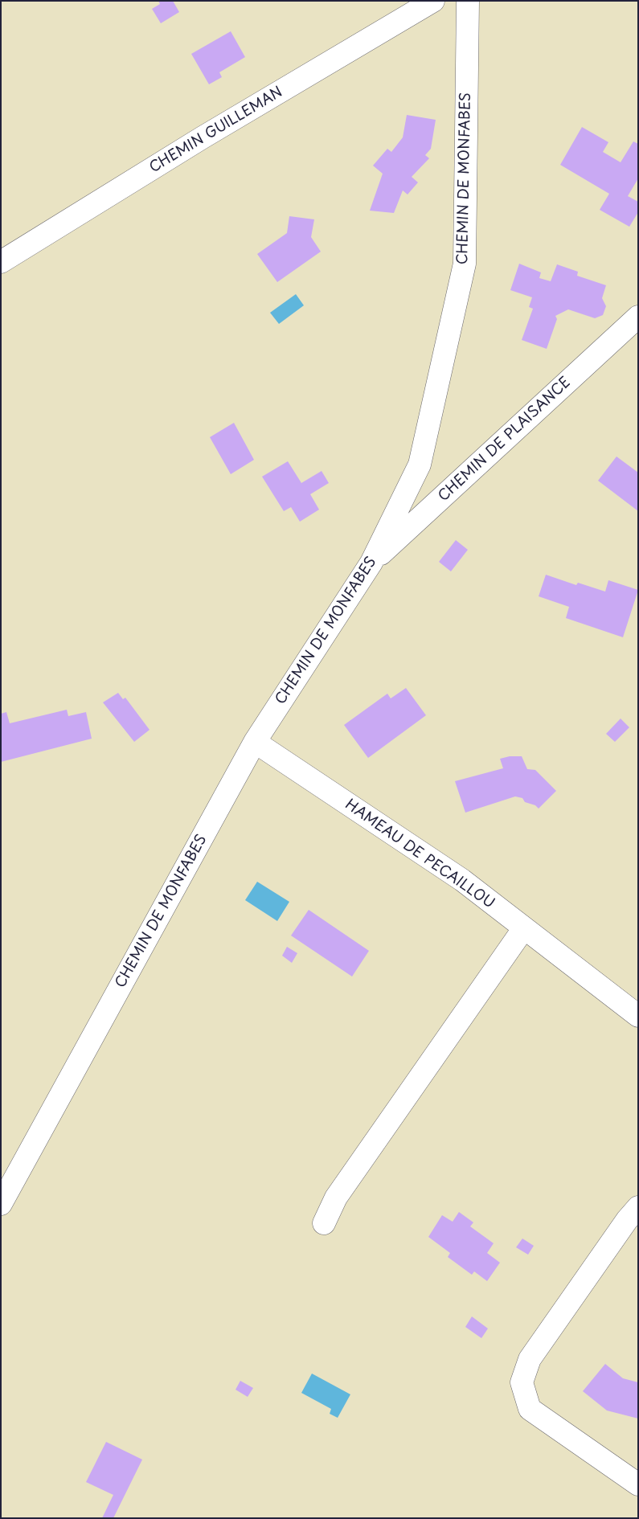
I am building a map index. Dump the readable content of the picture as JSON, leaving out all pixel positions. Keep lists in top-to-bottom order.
{
  "streets": {
    "street": [
      "CHEMIN GUILLEMAN",
      "CHEMIN DE MONFABES",
      "CHEMIN DE PLAISANCE",
      "HAMEAU DE PECAILLOU"
    ]
  },
  "crossings": [
    ["CHEMIN DE MONFABES", "CHEMIN DE PLAISANCE"],
    ["CHEMIN DE MONFABES", "HAMEAU DE PECAILLOU"]
  ]
}
